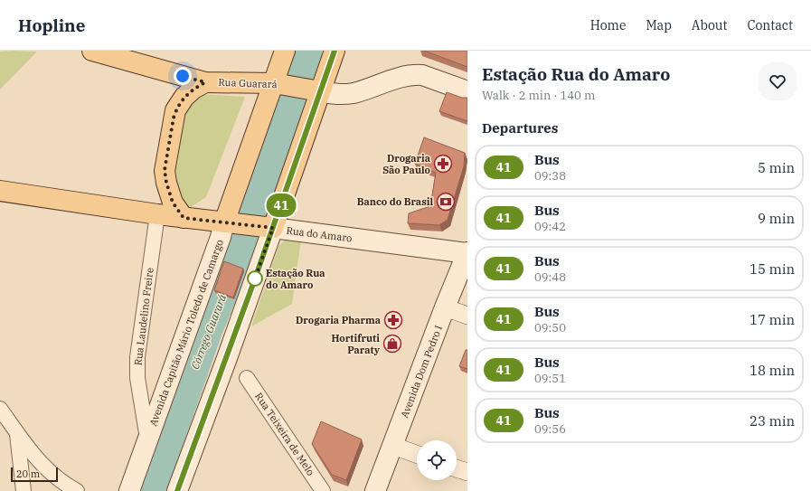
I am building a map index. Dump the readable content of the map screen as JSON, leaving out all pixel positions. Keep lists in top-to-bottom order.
{
  "streets": {
    "main road": [
      "Rua Guarará",
      "Rua do Amaro",
      "Avenida Capitão Mário Toledo de Camargo",
      "Avenida Dom Pedro I"
    ],
    "street": ["Rua Laudelino Freire", "Rua Teixeira de Melo"]
  },
  "crossings": [
    ["Rua Guarará", "Avenida Capitão Mário Toledo de Camargo"],
    ["Rua do Amaro", "Rua Laudelino Freire"],
    ["Rua do Amaro", "Avenida Capitão Mário Toledo de Camargo"],
    ["Rua do Amaro", "Avenida Dom Pedro I"],
    ["Rua Laudelino Freire", "Avenida Capitão Mário Toledo de Camargo"]
  ],
  "water": ["Córrego Guarará"],
  "places": {
    "pharmacy": ["Drogaria São Paulo", "Drogaria Pharma"],
    "bank": ["Banco do Brasil"],
    "other": ["Estação Rua do Amaro"],
    "shop": ["Hortifruti Paraty"]
  },
  "lines": ["bus line 41"],
  "scale_bar": "20 m",
  "page": {
    "header": "Hopline",
    "nav": [
      "Home",
      "Map",
      "About",
      "Contact"
    ],
    "on_map": "41",
    "heading": [
      ["Estação Rua do Amaro", "Walk · 2 min · 140 m"],
      "Departures"
    ],
    "list": [
      {
        "mark": "41",
        "name": "Bus",
        "note": "09:38",
        "value": "5 min"
      },
      {
        "mark": "41",
        "name": "Bus",
        "note": "09:42",
        "value": "9 min"
      },
      {
        "mark": "41",
        "name": "Bus",
        "note": "09:48",
        "value": "15 min"
      },
      {
        "mark": "41",
        "name": "Bus",
        "note": "09:50",
        "value": "17 min"
      },
      {
        "mark": "41",
        "name": "Bus",
        "note": "09:51",
        "value": "18 min"
      },
      {
        "mark": "41",
        "name": "Bus",
        "note": "09:56",
        "value": "23 min"
      }
    ],
    "scale": "20 m"
  }
}
